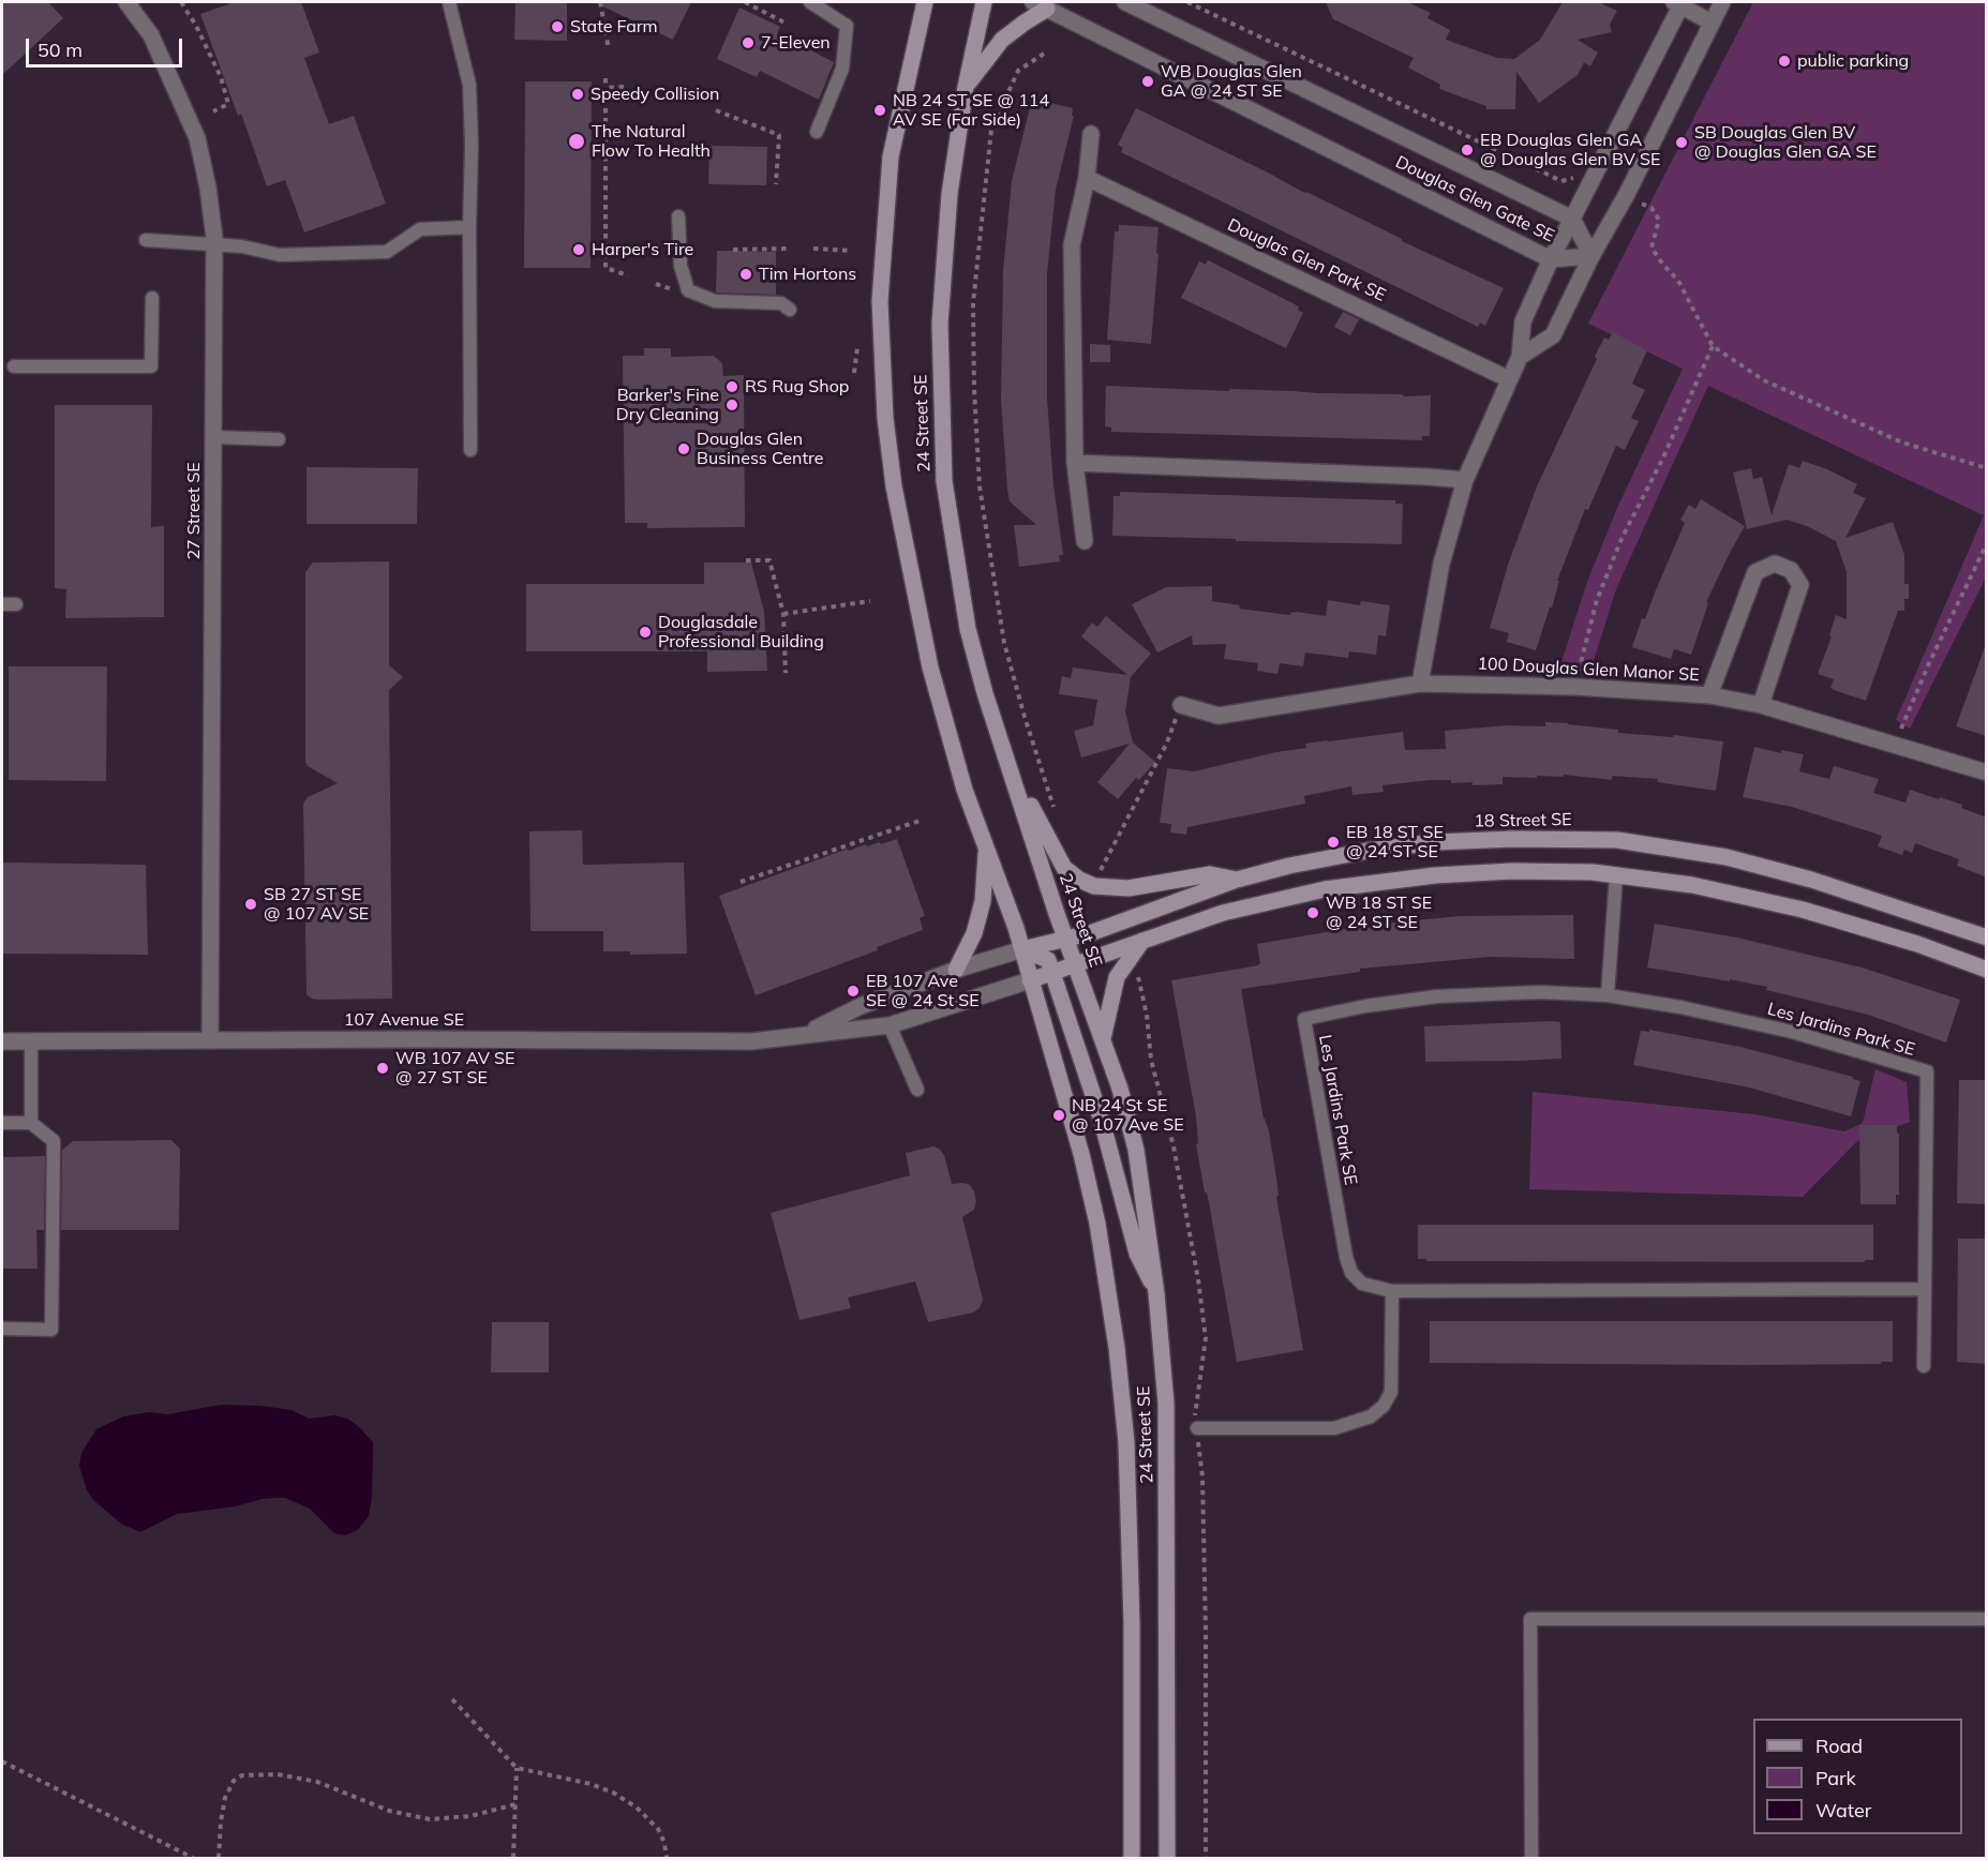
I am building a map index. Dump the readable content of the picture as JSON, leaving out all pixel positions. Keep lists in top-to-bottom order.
{
  "streets": {
    "main road": ["24 Street SE", "18 Street SE"],
    "street": [
      "Douglas Glen Gate SE",
      "Douglas Glen Park SE",
      "27 Street SE",
      "100 Douglas Glen Manor SE",
      "107 Avenue SE"
    ],
    "lane": ["Les Jardins Park SE"]
  },
  "crossings": [
    ["24 Street SE", "18 Street SE"],
    ["24 Street SE", "107 Avenue SE"],
    ["27 Street SE", "107 Avenue SE"],
    ["18 Street SE", "107 Avenue SE"]
  ],
  "places": [
    "State Farm",
    "7-Eleven",
    "public parking",
    "WB Douglas Glen GA @ 24 ST SE",
    "Speedy Collision",
    "NB 24 ST SE @ 114 AV SE (Far Side)",
    "The Natural Flow To Health",
    "SB Douglas Glen BV @ Douglas Glen GA SE",
    "EB Douglas Glen GA @ Douglas Glen BV SE",
    "Harper's Tire",
    "Tim Hortons",
    "RS Rug Shop",
    "Barker's Fine Dry Cleaning",
    "Douglas Glen Business Centre",
    "Douglasdale Professional Building",
    "EB 18 ST SE @ 24 ST SE",
    "SB 27 ST SE @ 107 AV SE",
    "WB 18 ST SE @ 24 ST SE",
    "EB 107 Ave SE @ 24 St SE",
    "WB 107 AV SE @ 27 ST SE",
    "NB 24 St SE @ 107 Ave SE"
  ],
  "legend": ["Road", "Park", "Water"],
  "scale_bar": "50 m"
}
